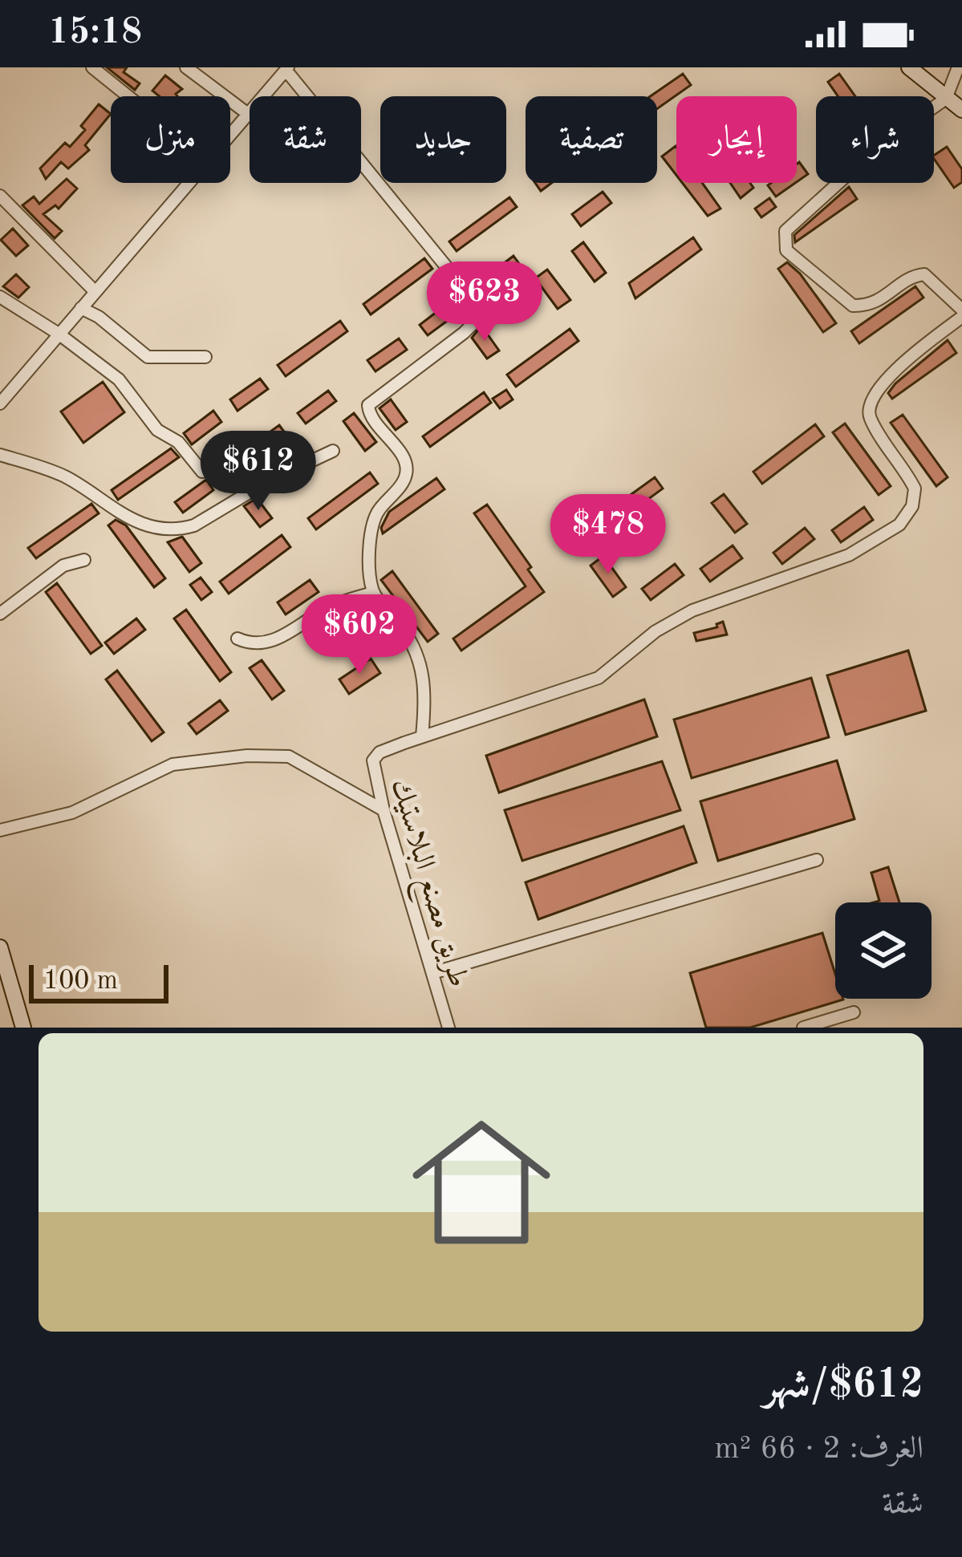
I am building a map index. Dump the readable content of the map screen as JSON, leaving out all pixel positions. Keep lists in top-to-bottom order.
{
  "streets": {
    "street": ["طريق مصنع البلاستيك"]
  },
  "scale_bar": "100 m",
  "page": {
    "status": "15:18",
    "chip": [
      "شراء",
      "إيجار",
      "تصفية",
      "جديد",
      "شقة",
      "منزل"
    ],
    "price": [
      "$623",
      "$612",
      "$478",
      "$602"
    ],
    "scale": "100 m",
    "list": [
      {
        "name": "$612/شهر",
        "note": "الغرف: 2 · 66 m² · شقة"
      }
    ]
  }
}
